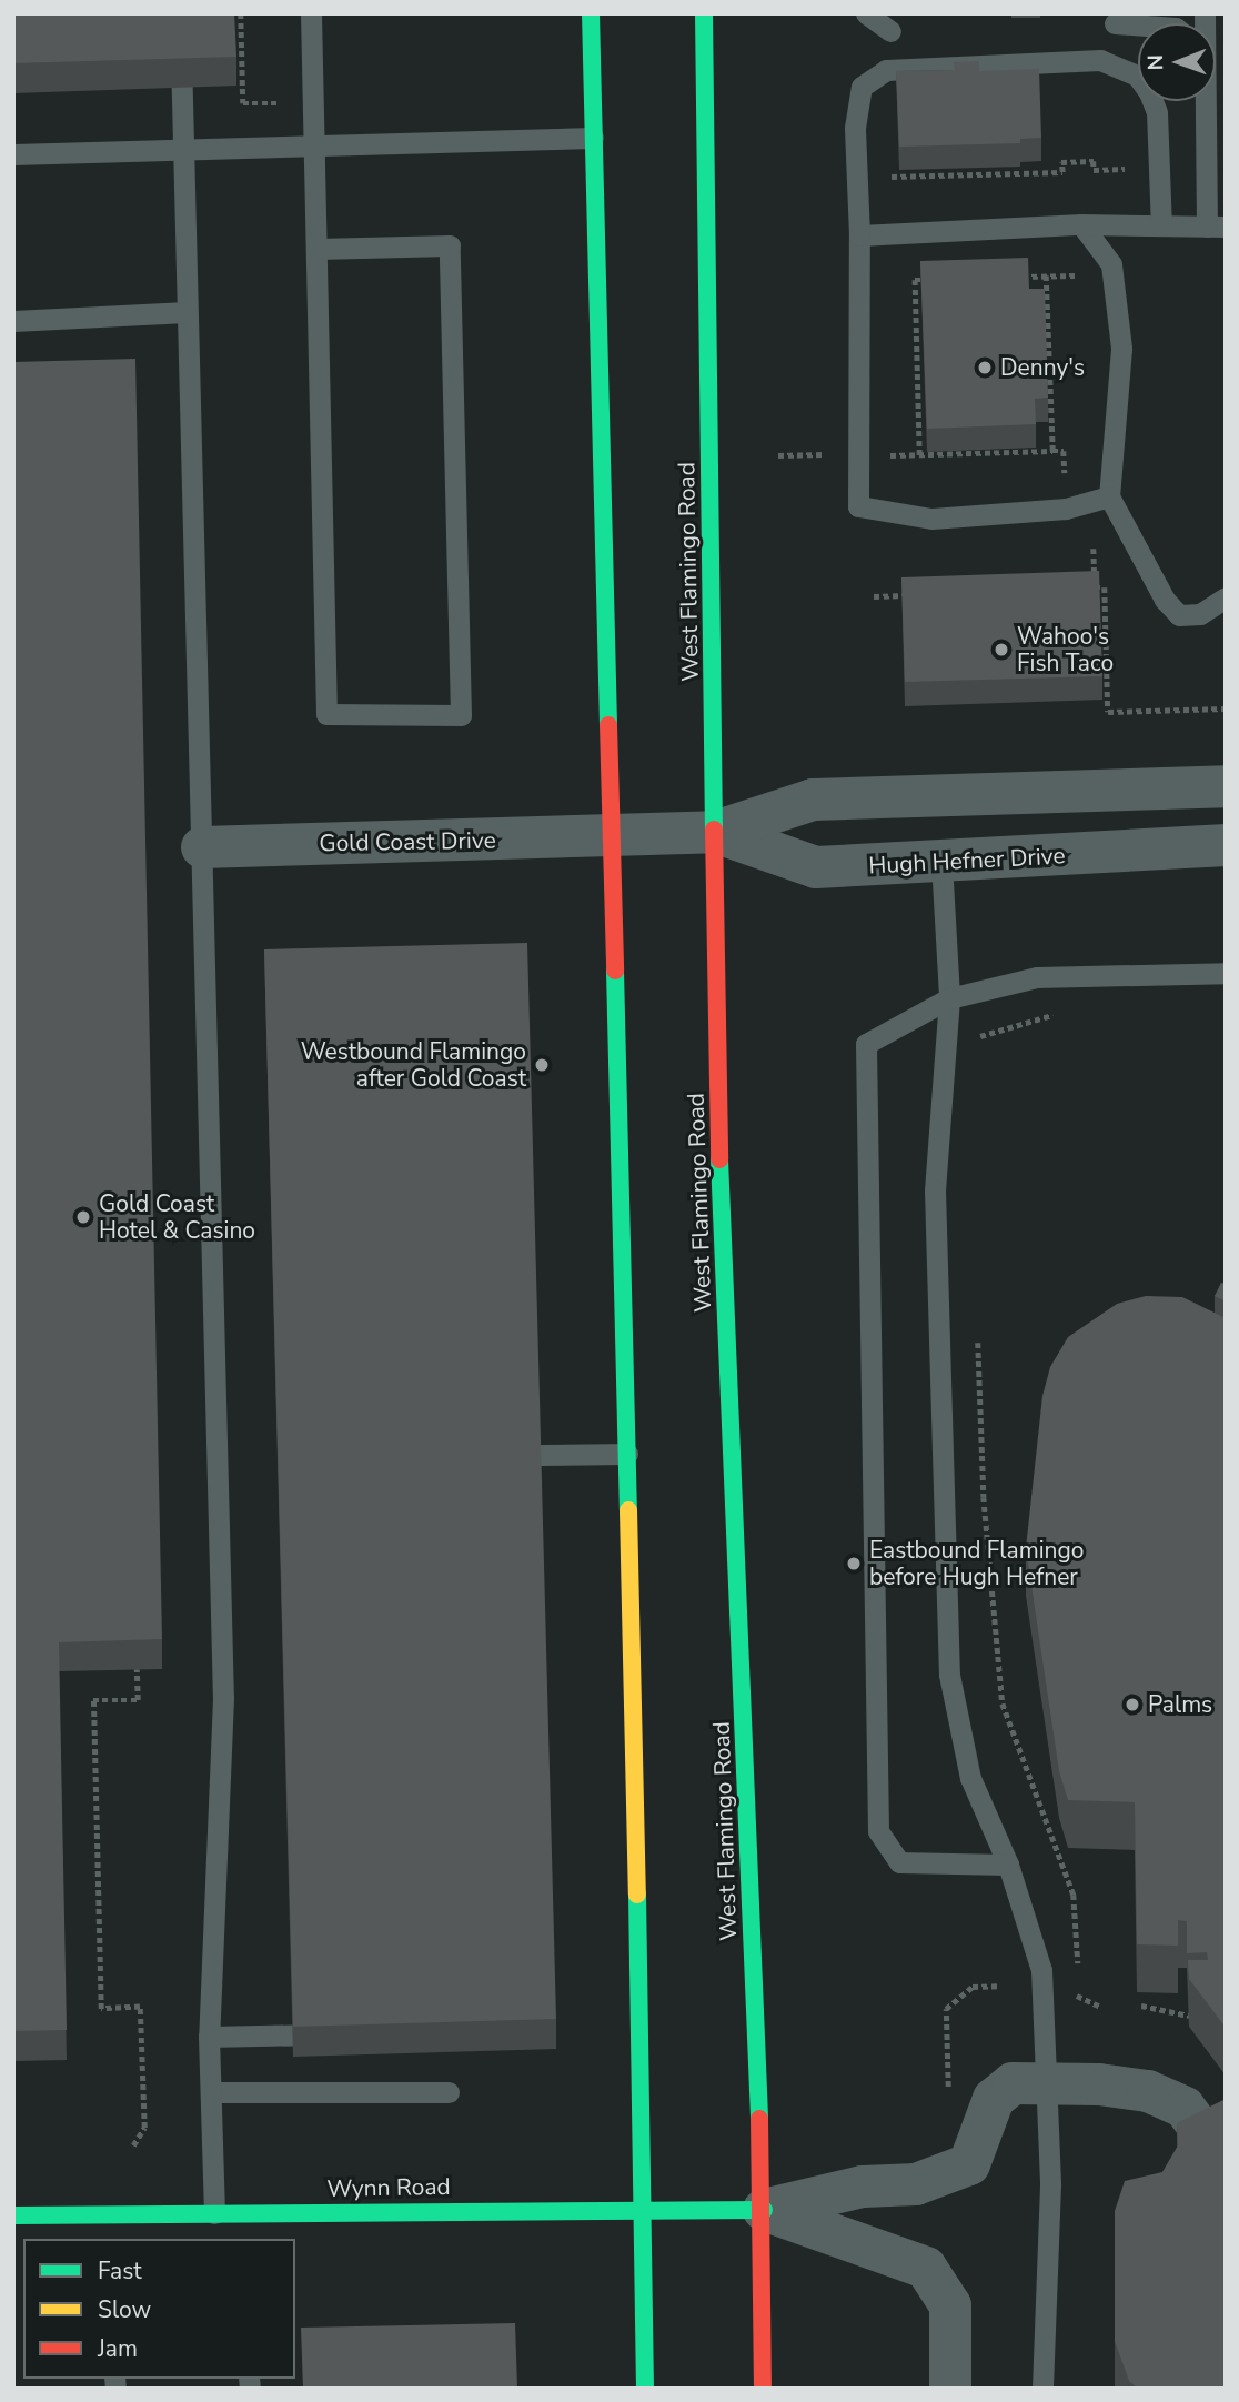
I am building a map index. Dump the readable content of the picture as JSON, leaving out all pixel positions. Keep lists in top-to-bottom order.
{
  "streets": {
    "main road": ["West Flamingo Road", "Wynn Road"],
    "street": ["Gold Coast Drive", "Hugh Hefner Drive"]
  },
  "crossings": [
    ["West Flamingo Road", "Hugh Hefner Drive"],
    ["West Flamingo Road", "Wynn Road"],
    ["Gold Coast Drive", "Hugh Hefner Drive"]
  ],
  "places": [
    "Denny's",
    "Wahoo's Fish Taco",
    "Westbound Flamingo after Gold Coast",
    "Gold Coast Hotel & Casino",
    "Eastbound Flamingo before Hugh Hefner",
    "Palms"
  ],
  "legend": ["Fast", "Slow", "Jam"],
  "north": "left"
}
